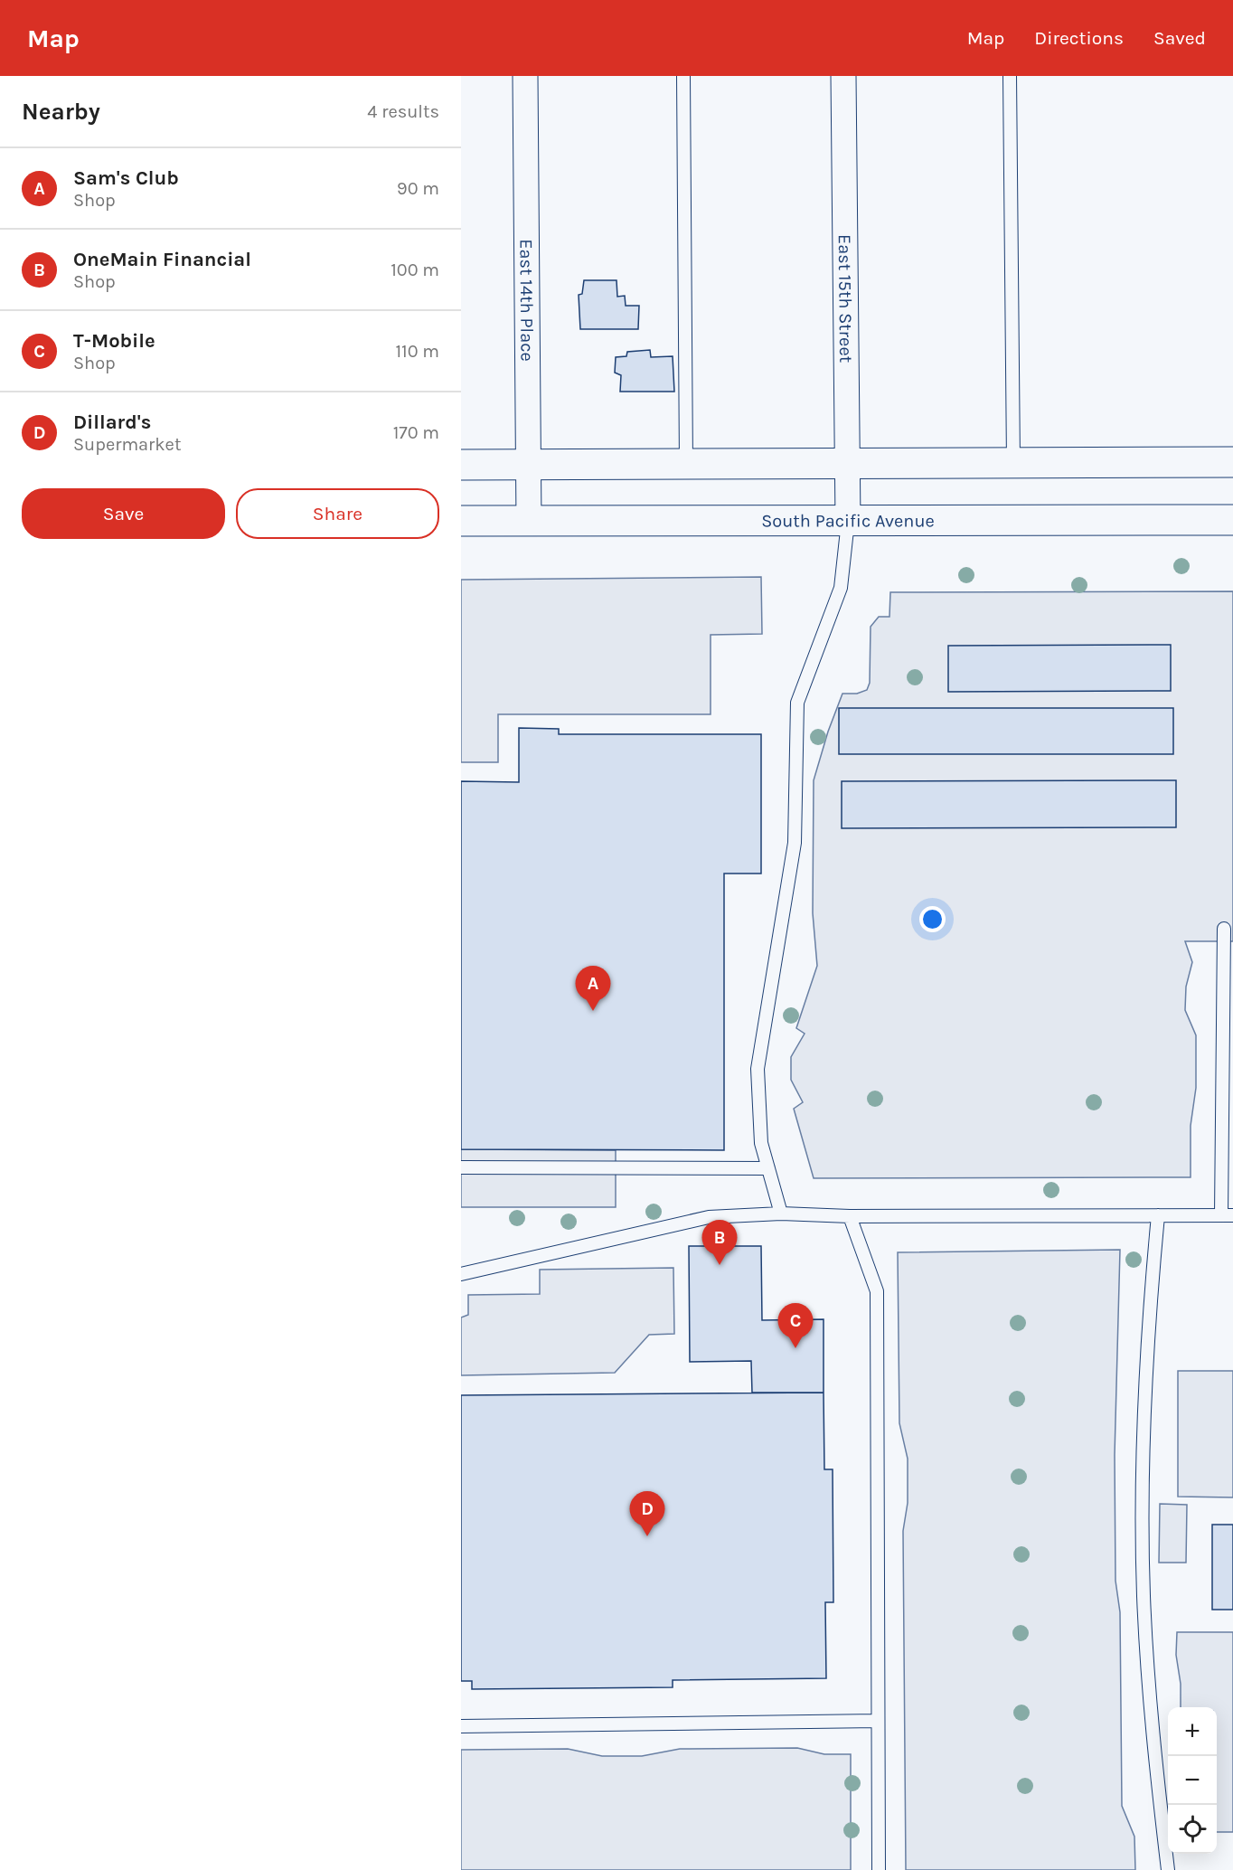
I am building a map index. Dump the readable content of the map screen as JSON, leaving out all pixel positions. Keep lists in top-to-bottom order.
{
  "streets": {
    "street": ["East 14th Place", "East 15th Street", "South Pacific Avenue"]
  },
  "crossings": [
    ["East 14th Place", "South Pacific Avenue"],
    ["East 15th Street", "South Pacific Avenue"]
  ],
  "page": {
    "header": "Map",
    "nav": ["Map", "Directions", "Saved"],
    "heading": ["Nearby", "4 results"],
    "list": [
      {
        "mark": "A",
        "name": "Sam's Club",
        "note": "Shop",
        "value": "90 m"
      },
      {
        "mark": "B",
        "name": "OneMain Financial",
        "note": "Shop",
        "value": "100 m"
      },
      {
        "mark": "C",
        "name": "T-Mobile",
        "note": "Shop",
        "value": "110 m"
      },
      {
        "mark": "D",
        "name": "Dillard's",
        "note": "Supermarket",
        "value": "170 m"
      }
    ],
    "buttons": ["Save", "Share"],
    "pins": [
      "A",
      "B",
      "C",
      "D"
    ],
    "map_buttons": ["+", "−"]
  }
}
